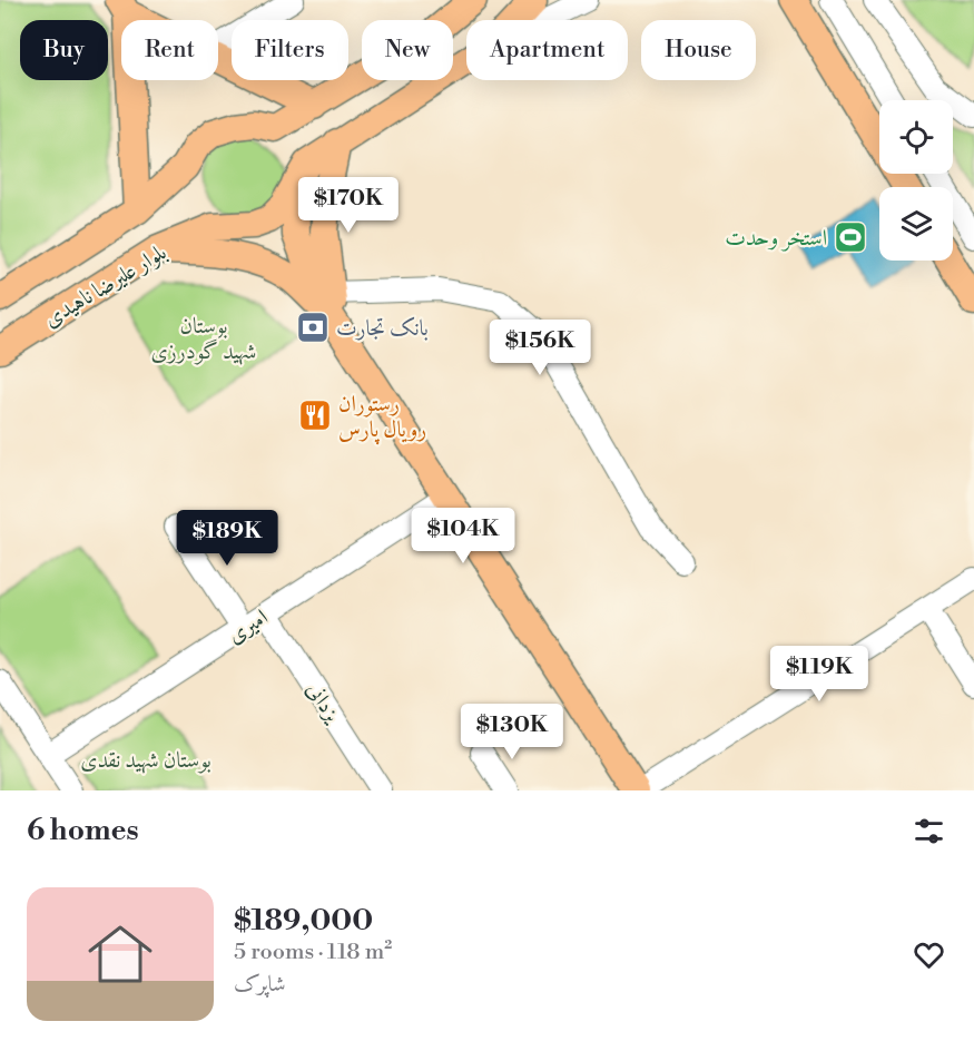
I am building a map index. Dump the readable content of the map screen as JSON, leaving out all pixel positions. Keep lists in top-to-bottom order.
{
  "streets": {
    "main road": ["بلوار علیرضا ناهیدی"],
    "street": ["امیری", "یزدانی"]
  },
  "crossings": [
    ["امیری", "یزدانی"]
  ],
  "parks": ["بوستان شهید گودرزی", "بوستان شهید نقدی"],
  "places": {
    "sports": ["استخر وحدت"],
    "bank": ["بانک تجارت"],
    "restaurant": ["رستوران رویال پارس"]
  },
  "page": {
    "chip": [
      "Buy",
      "Rent",
      "Filters",
      "New",
      "Apartment",
      "House"
    ],
    "price": [
      "$170K",
      "$156K",
      "$104K",
      "$189K",
      "$119K",
      "$130K"
    ],
    "heading": "6 homes",
    "list": [
      {
        "name": "$189,000",
        "note": "5 rooms · 118 m² · شاپرک"
      }
    ]
  }
}
